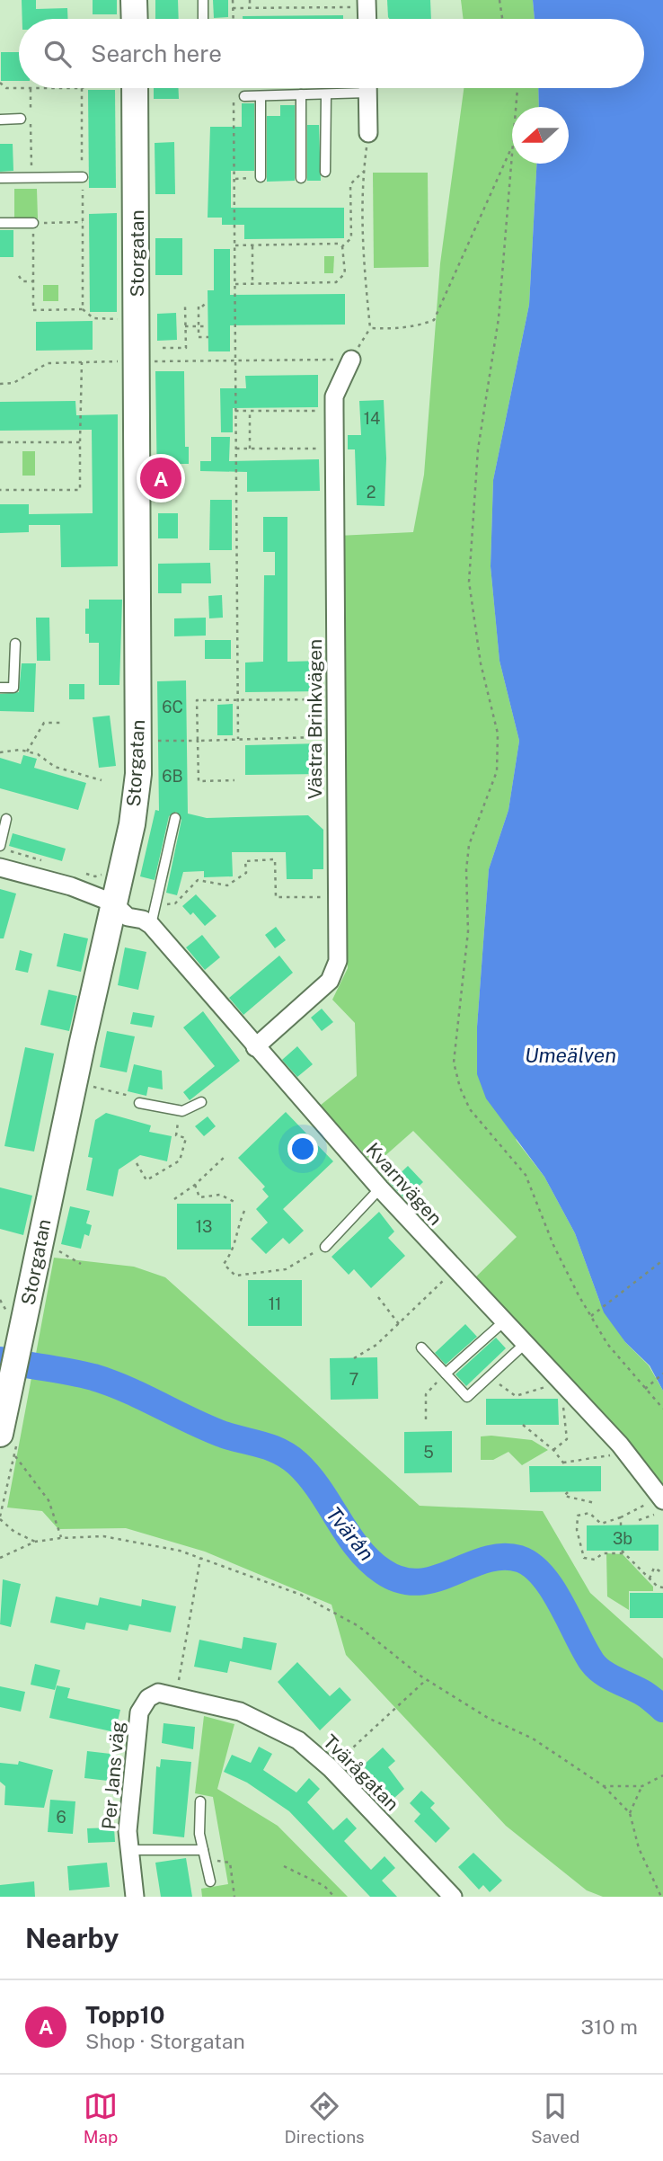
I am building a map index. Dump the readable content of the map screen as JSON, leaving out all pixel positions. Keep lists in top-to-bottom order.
{
  "streets": {
    "street": [
      "Storgatan",
      "Västra Brinkvägen",
      "Kvarnvägen",
      "Tvärågatan",
      "Per Jans väg"
    ]
  },
  "crossings": [
    ["Storgatan", "Kvarnvägen"],
    ["Västra Brinkvägen", "Kvarnvägen"],
    ["Tvärågatan", "Per Jans väg"]
  ],
  "water": ["Umeälven", "Tvärån"],
  "house_numbers": [
    "14",
    "2",
    "6C",
    "6B",
    "13",
    "11",
    "7",
    "5",
    "3b",
    "6"
  ],
  "north": "left",
  "page": {
    "search": "Search here",
    "pins": "A",
    "heading": "Nearby",
    "list": [
      {
        "mark": "A",
        "name": "Topp10",
        "note": "Shop · Storgatan",
        "value": "310 m"
      }
    ],
    "nav": ["Map", "Directions", "Saved"]
  }
}
